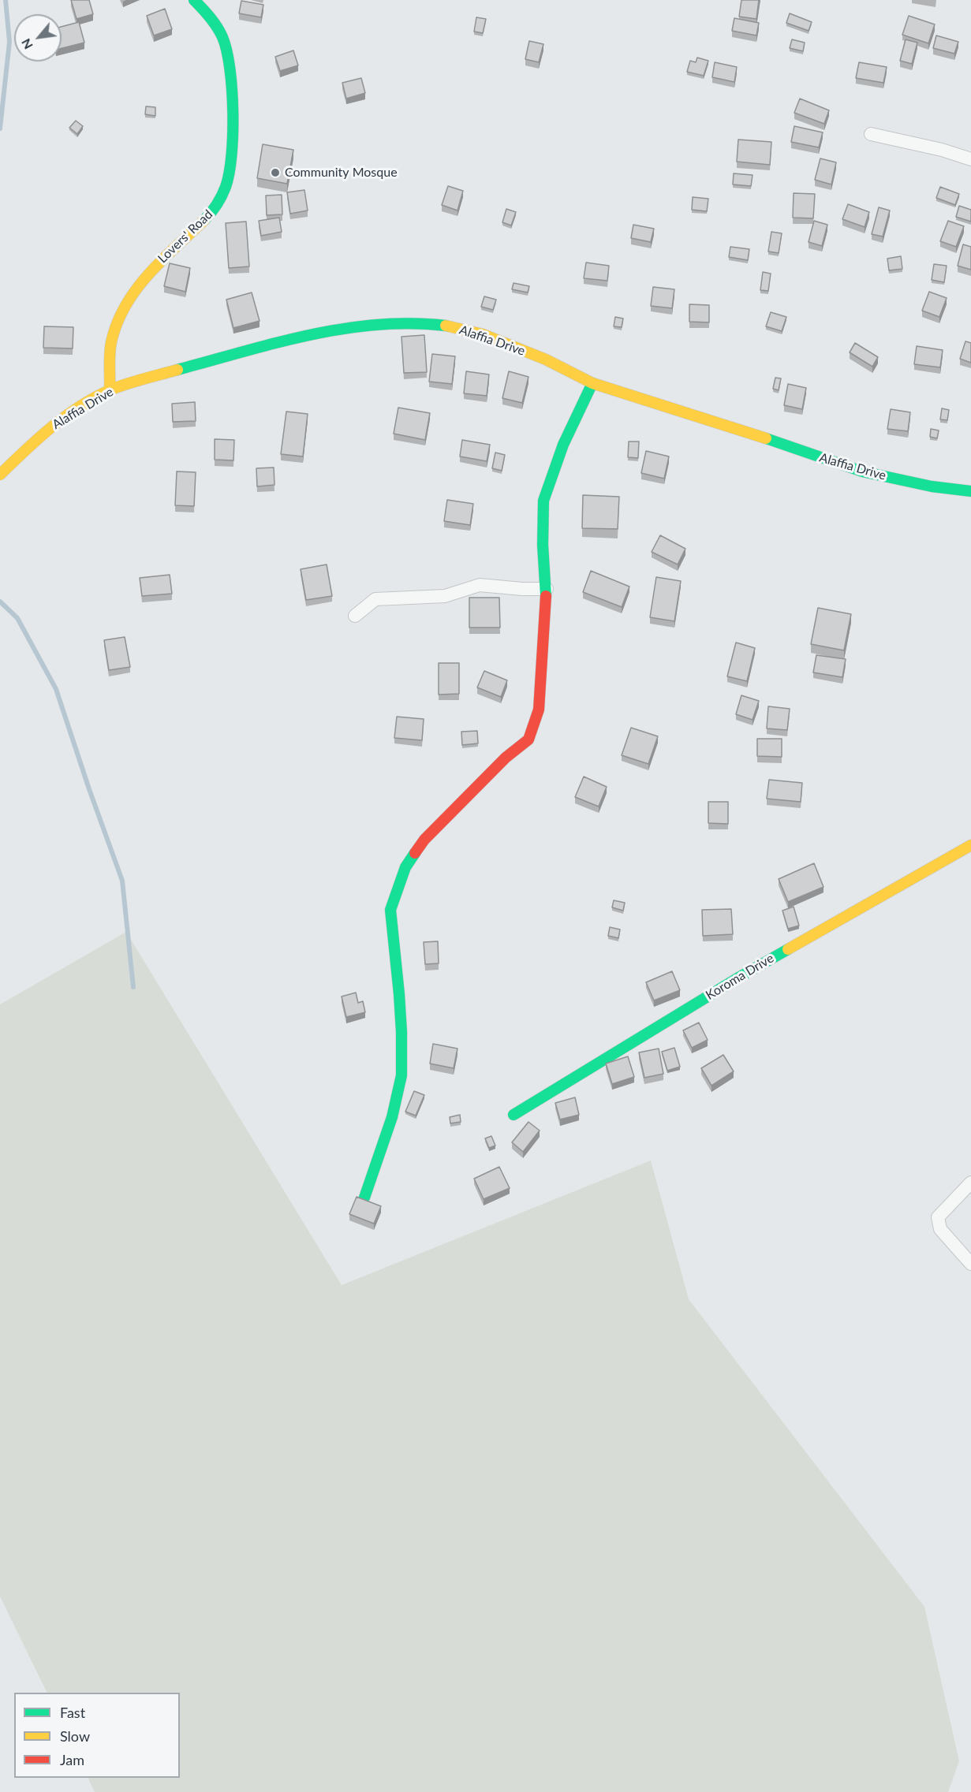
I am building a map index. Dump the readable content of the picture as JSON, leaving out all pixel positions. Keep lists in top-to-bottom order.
{
  "streets": {
    "street": ["Lovers' Road", "Alaffia Drive", "Koroma Drive"]
  },
  "crossings": [
    ["Lovers' Road", "Alaffia Drive"]
  ],
  "places": ["Community Mosque"],
  "legend": ["Fast", "Slow", "Jam"],
  "north": "bottom left"
}
